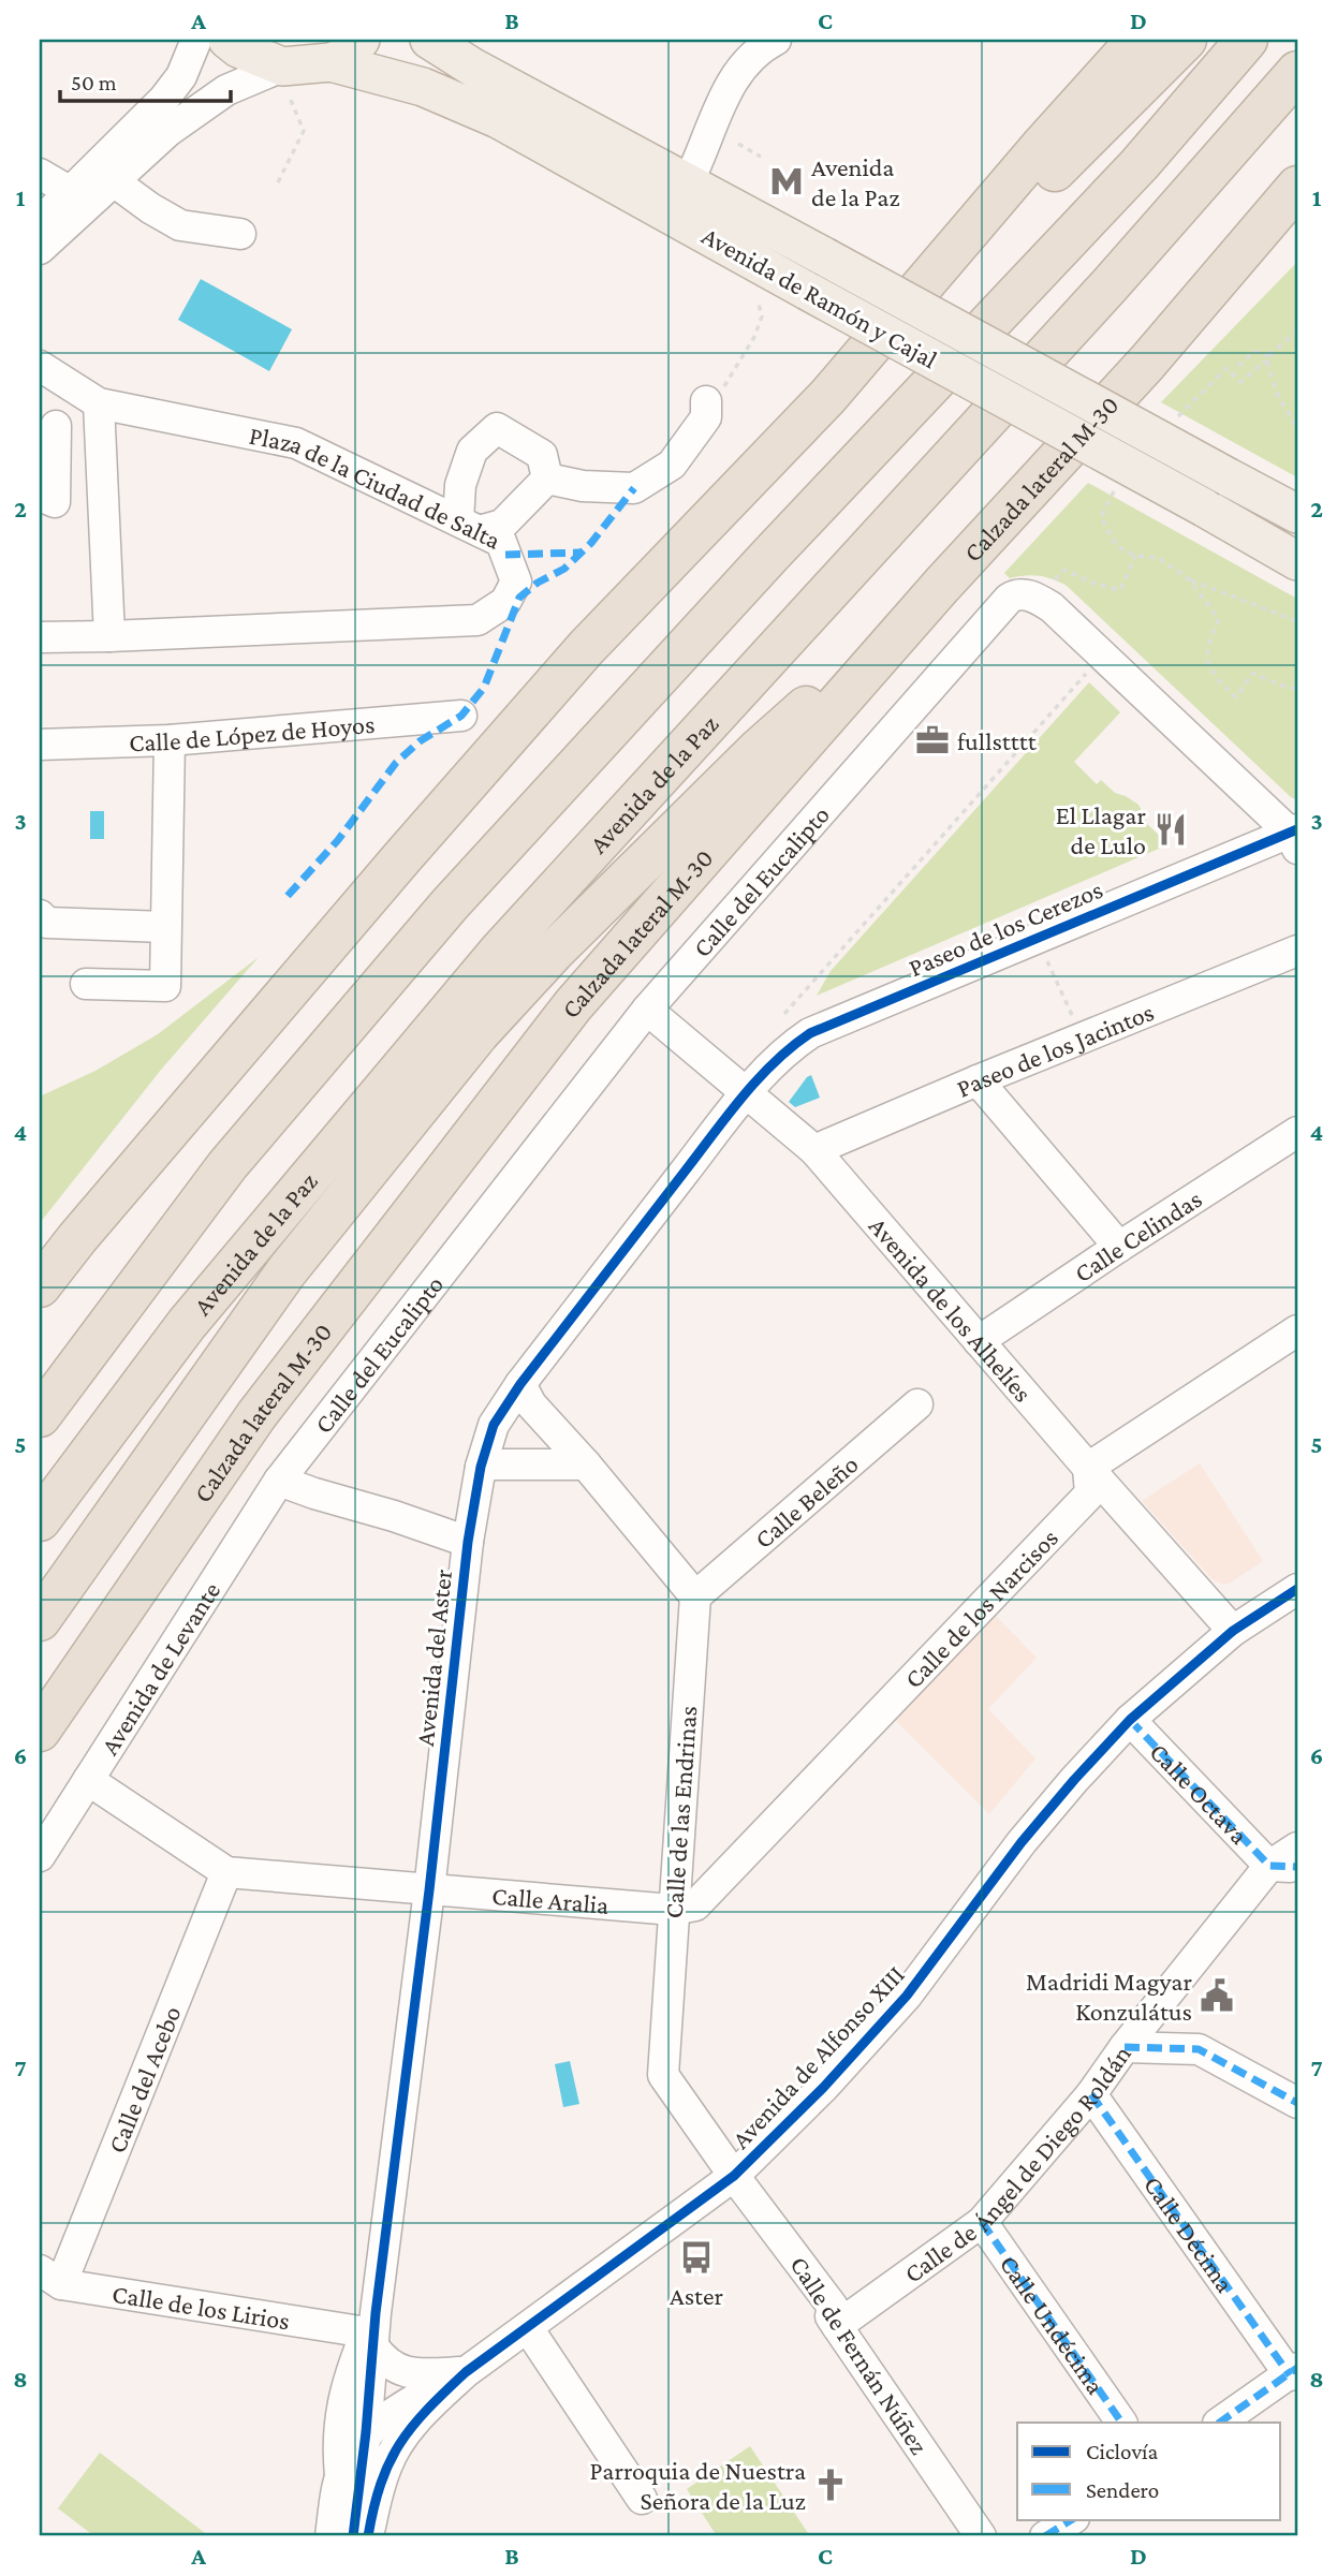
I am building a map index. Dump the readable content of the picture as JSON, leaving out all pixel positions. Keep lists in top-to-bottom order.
{
  "streets": {
    "highway": ["Calzada lateral M-30", "Avenida de la Paz"],
    "main road": ["Avenida de Ramón y Cajal"],
    "street": [
      "Plaza de la Ciudad de Salta",
      "Calle de López de Hoyos",
      "Calle del Eucalipto",
      "Paseo de los Cerezos",
      "Paseo de los Jacintos",
      "Calle Celindas",
      "Avenida de los Alhelíes",
      "Calle Beleño",
      "Calle de los Narcisos",
      "Avenida del Aster",
      "Avenida de Levante",
      "Calle Octava",
      "Calle de las Endrinas",
      "Calle Aralia",
      "Avenida de Alfonso XIII",
      "Calle del Acebo",
      "Calle de Ángel de Diego Roldán",
      "Calle Décima",
      "Calle de los Lirios",
      "Calle Undécima",
      "Calle de Fernán Núñez"
    ]
  },
  "crossings": [
    ["Calle del Eucalipto", "Paseo de los Cerezos"],
    ["Calle del Eucalipto", "Avenida de los Alhelíes"],
    ["Calle del Eucalipto", "Avenida de Levante"],
    ["Paseo de los Cerezos", "Avenida de los Alhelíes"],
    ["Paseo de los Cerezos", "Avenida del Aster"],
    ["Paseo de los Jacintos", "Avenida de los Alhelíes"],
    ["Calle Celindas", "Avenida de los Alhelíes"],
    ["Avenida de los Alhelíes", "Calle de los Narcisos"],
    ["Avenida de los Alhelíes", "Avenida del Aster"],
    ["Avenida de los Alhelíes", "Avenida de Alfonso XIII"],
    ["Calle Beleño", "Calle de las Endrinas"],
    ["Calle de los Narcisos", "Calle de las Endrinas"],
    ["Calle de los Narcisos", "Calle Aralia"],
    ["Avenida del Aster", "Calle Aralia"],
    ["Avenida del Aster", "Calle de los Lirios"],
    ["Calle Octava", "Avenida de Alfonso XIII"],
    ["Calle Octava", "Calle de Ángel de Diego Roldán"],
    ["Calle de las Endrinas", "Calle Aralia"],
    ["Calle de las Endrinas", "Avenida de Alfonso XIII"],
    ["Calle de las Endrinas", "Calle de Fernán Núñez"],
    ["Calle Aralia", "Calle del Acebo"],
    ["Avenida de Alfonso XIII", "Calle de Fernán Núñez"],
    ["Calle del Acebo", "Calle de los Lirios"],
    ["Calle de Ángel de Diego Roldán", "Calle Décima"],
    ["Calle de Ángel de Diego Roldán", "Calle Undécima"],
    ["Calle de Ángel de Diego Roldán", "Calle de Fernán Núñez"]
  ],
  "places": {
    "metro station": ["Avenida de la Paz"],
    "office": ["fullstttt"],
    "restaurant": ["El Llagar de Lulo"],
    "public building": ["Madridi Magyar Konzulátus"],
    "bus stop": ["Aster"],
    "church": ["Parroquia de Nuestra Señora de la Luz"]
  },
  "legend": ["Ciclovía", "Sendero"],
  "scale_bar": "50 m",
  "grid": {
    "columns": [
      "A",
      "B",
      "C",
      "D"
    ],
    "rows": [
      "1",
      "2",
      "3",
      "4",
      "5",
      "6",
      "7",
      "8"
    ]
  }
}
